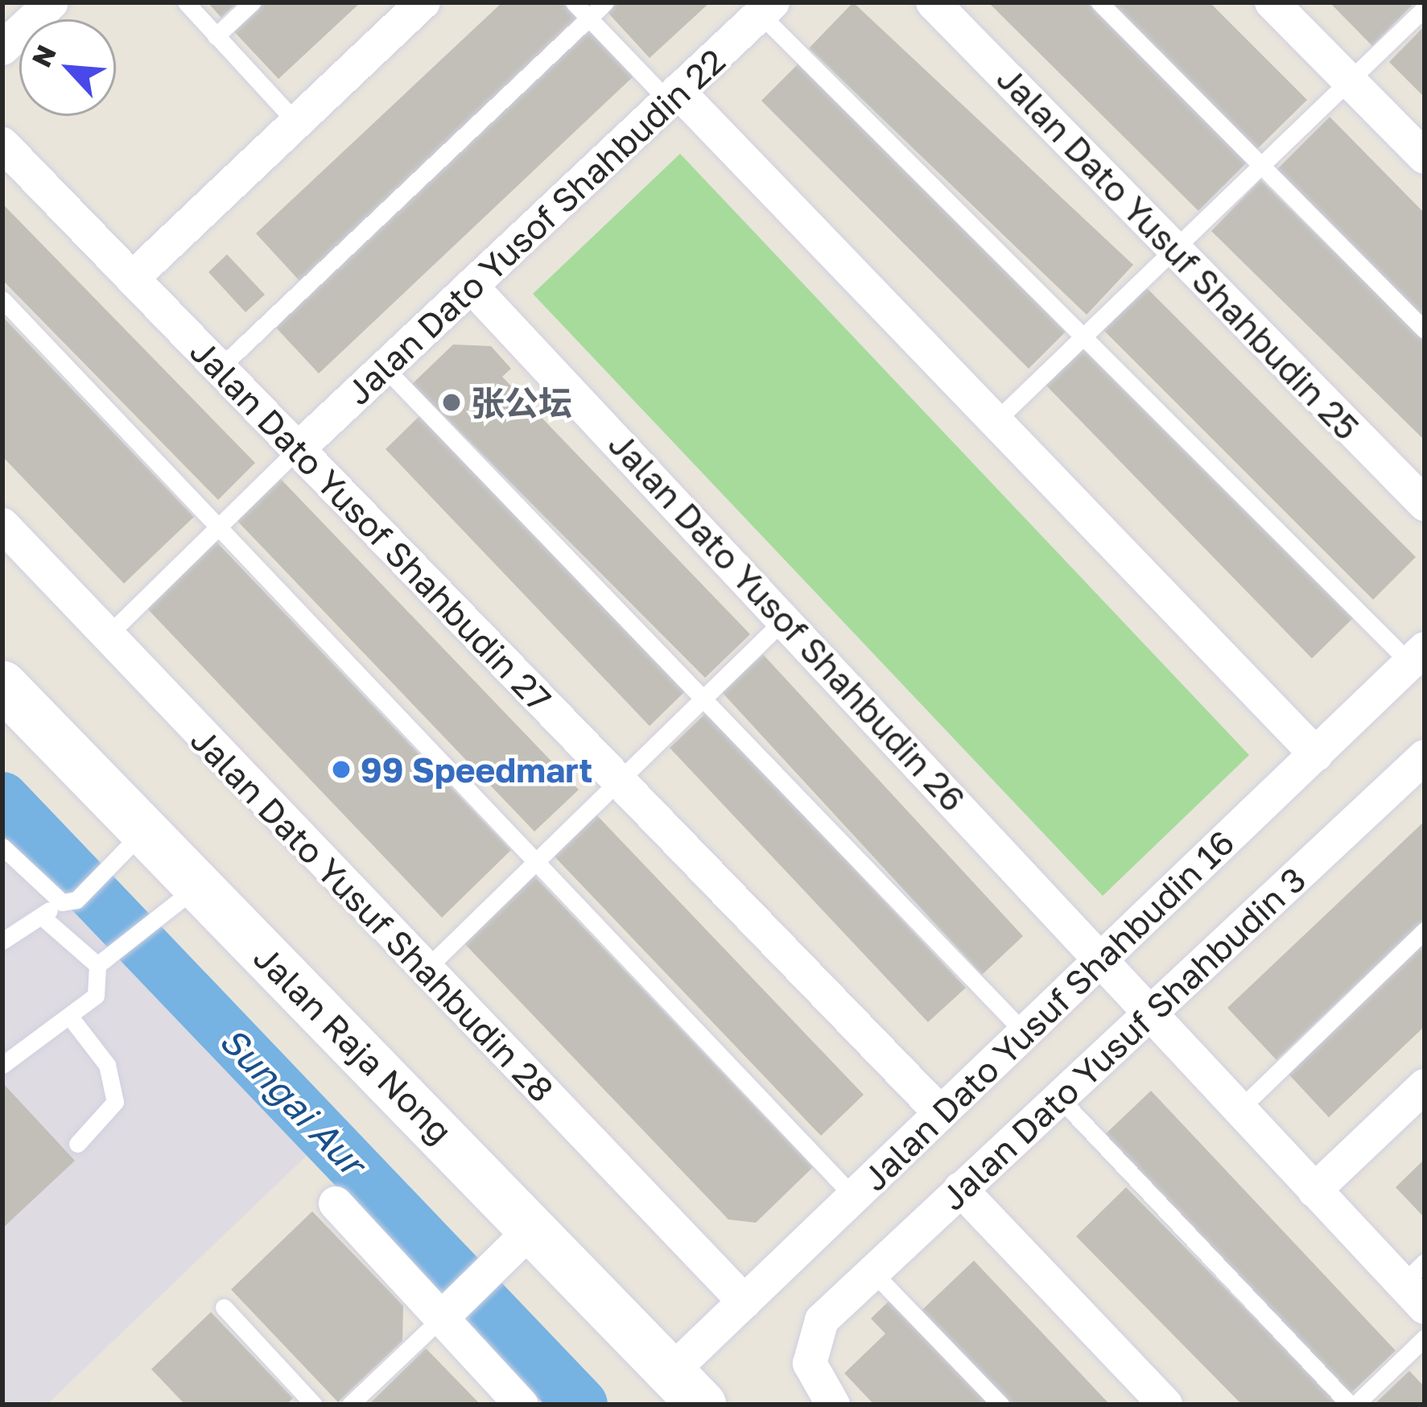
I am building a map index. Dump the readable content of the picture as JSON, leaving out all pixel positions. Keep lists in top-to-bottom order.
{
  "streets": {
    "main road": ["Jalan Raja Nong"],
    "street": [
      "Jalan Dato Yusof Shahbudin 22",
      "Jalan Dato Yusuf Shahbudin 25",
      "Jalan Dato Yusof Shahbudin 27",
      "Jalan Dato Yusof Shahbudin 26",
      "Jalan Dato Yusuf Shahbudin 28",
      "Jalan Dato Yusuf Shahbudin 16",
      "Jalan Dato Yusuf Shahbudin 3"
    ]
  },
  "crossings": [
    ["Jalan Dato Yusof Shahbudin 22", "Jalan Dato Yusof Shahbudin 27"],
    ["Jalan Dato Yusof Shahbudin 22", "Jalan Dato Yusof Shahbudin 26"],
    ["Jalan Dato Yusof Shahbudin 27", "Jalan Dato Yusuf Shahbudin 16"],
    ["Jalan Dato Yusof Shahbudin 26", "Jalan Dato Yusuf Shahbudin 16"],
    ["Jalan Dato Yusof Shahbudin 26", "Jalan Dato Yusuf Shahbudin 3"],
    ["Jalan Dato Yusuf Shahbudin 28", "Jalan Dato Yusuf Shahbudin 16"],
    ["Jalan Dato Yusuf Shahbudin 16", "Jalan Raja Nong"]
  ],
  "water": ["Sungai Aur"],
  "places": ["张公坛", "99 Speedmart"],
  "north": "top left"
}
